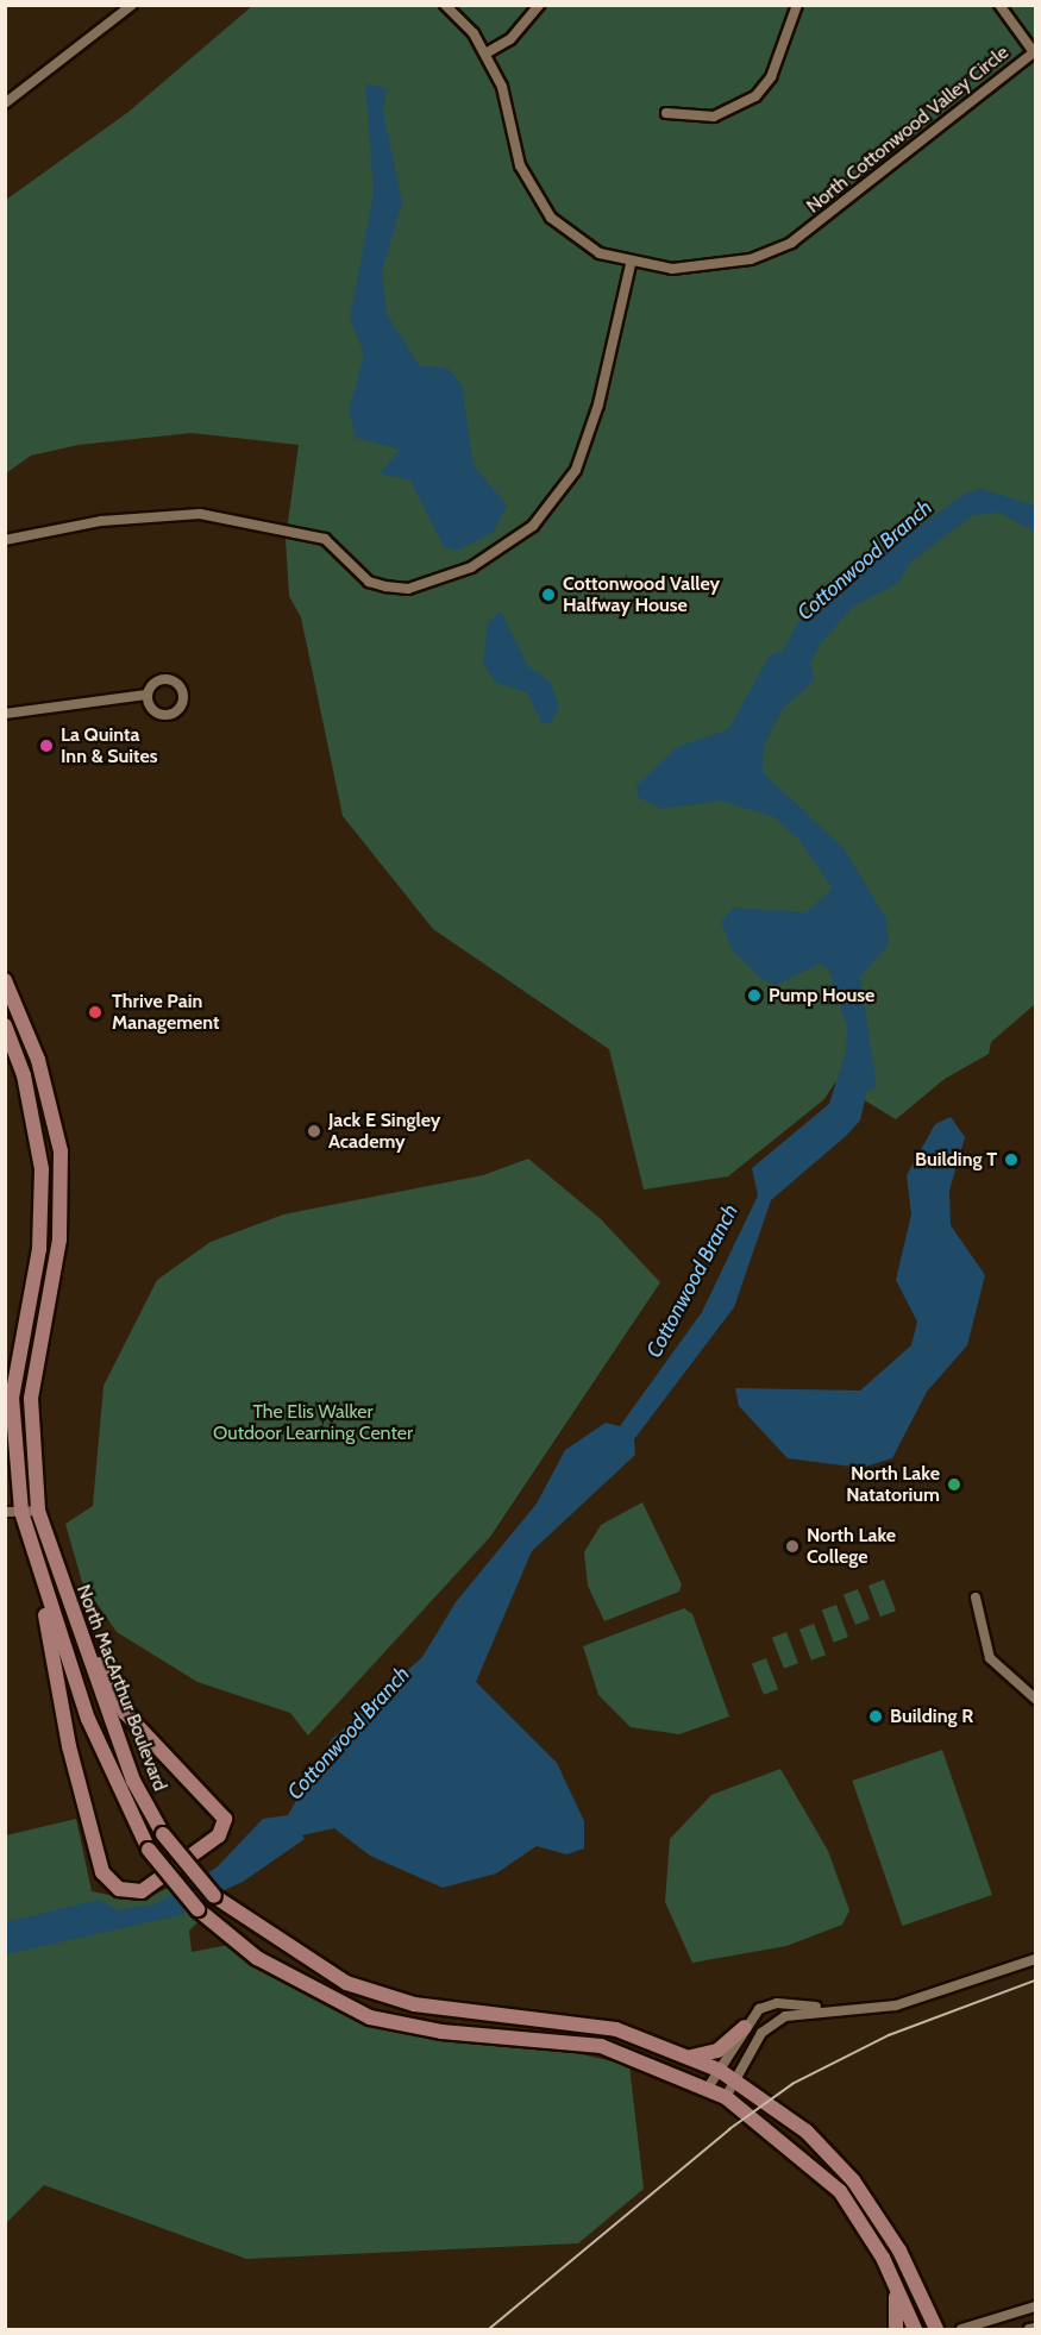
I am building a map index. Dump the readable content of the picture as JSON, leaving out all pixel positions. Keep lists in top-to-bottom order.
{
  "streets": {
    "main road": ["North MacArthur Boulevard"],
    "street": ["North Cottonwood Valley Circle"]
  },
  "water": ["Cottonwood Branch"],
  "parks": ["The Elis Walker Outdoor Learning Center"],
  "places": [
    "Cottonwood Valley Halfway House",
    "La Quinta Inn & Suites",
    "Pump House",
    "Thrive Pain Management",
    "Jack E Singley Academy",
    "Building T",
    "North Lake Natatorium",
    "North Lake College",
    "Building R"
  ]
}
